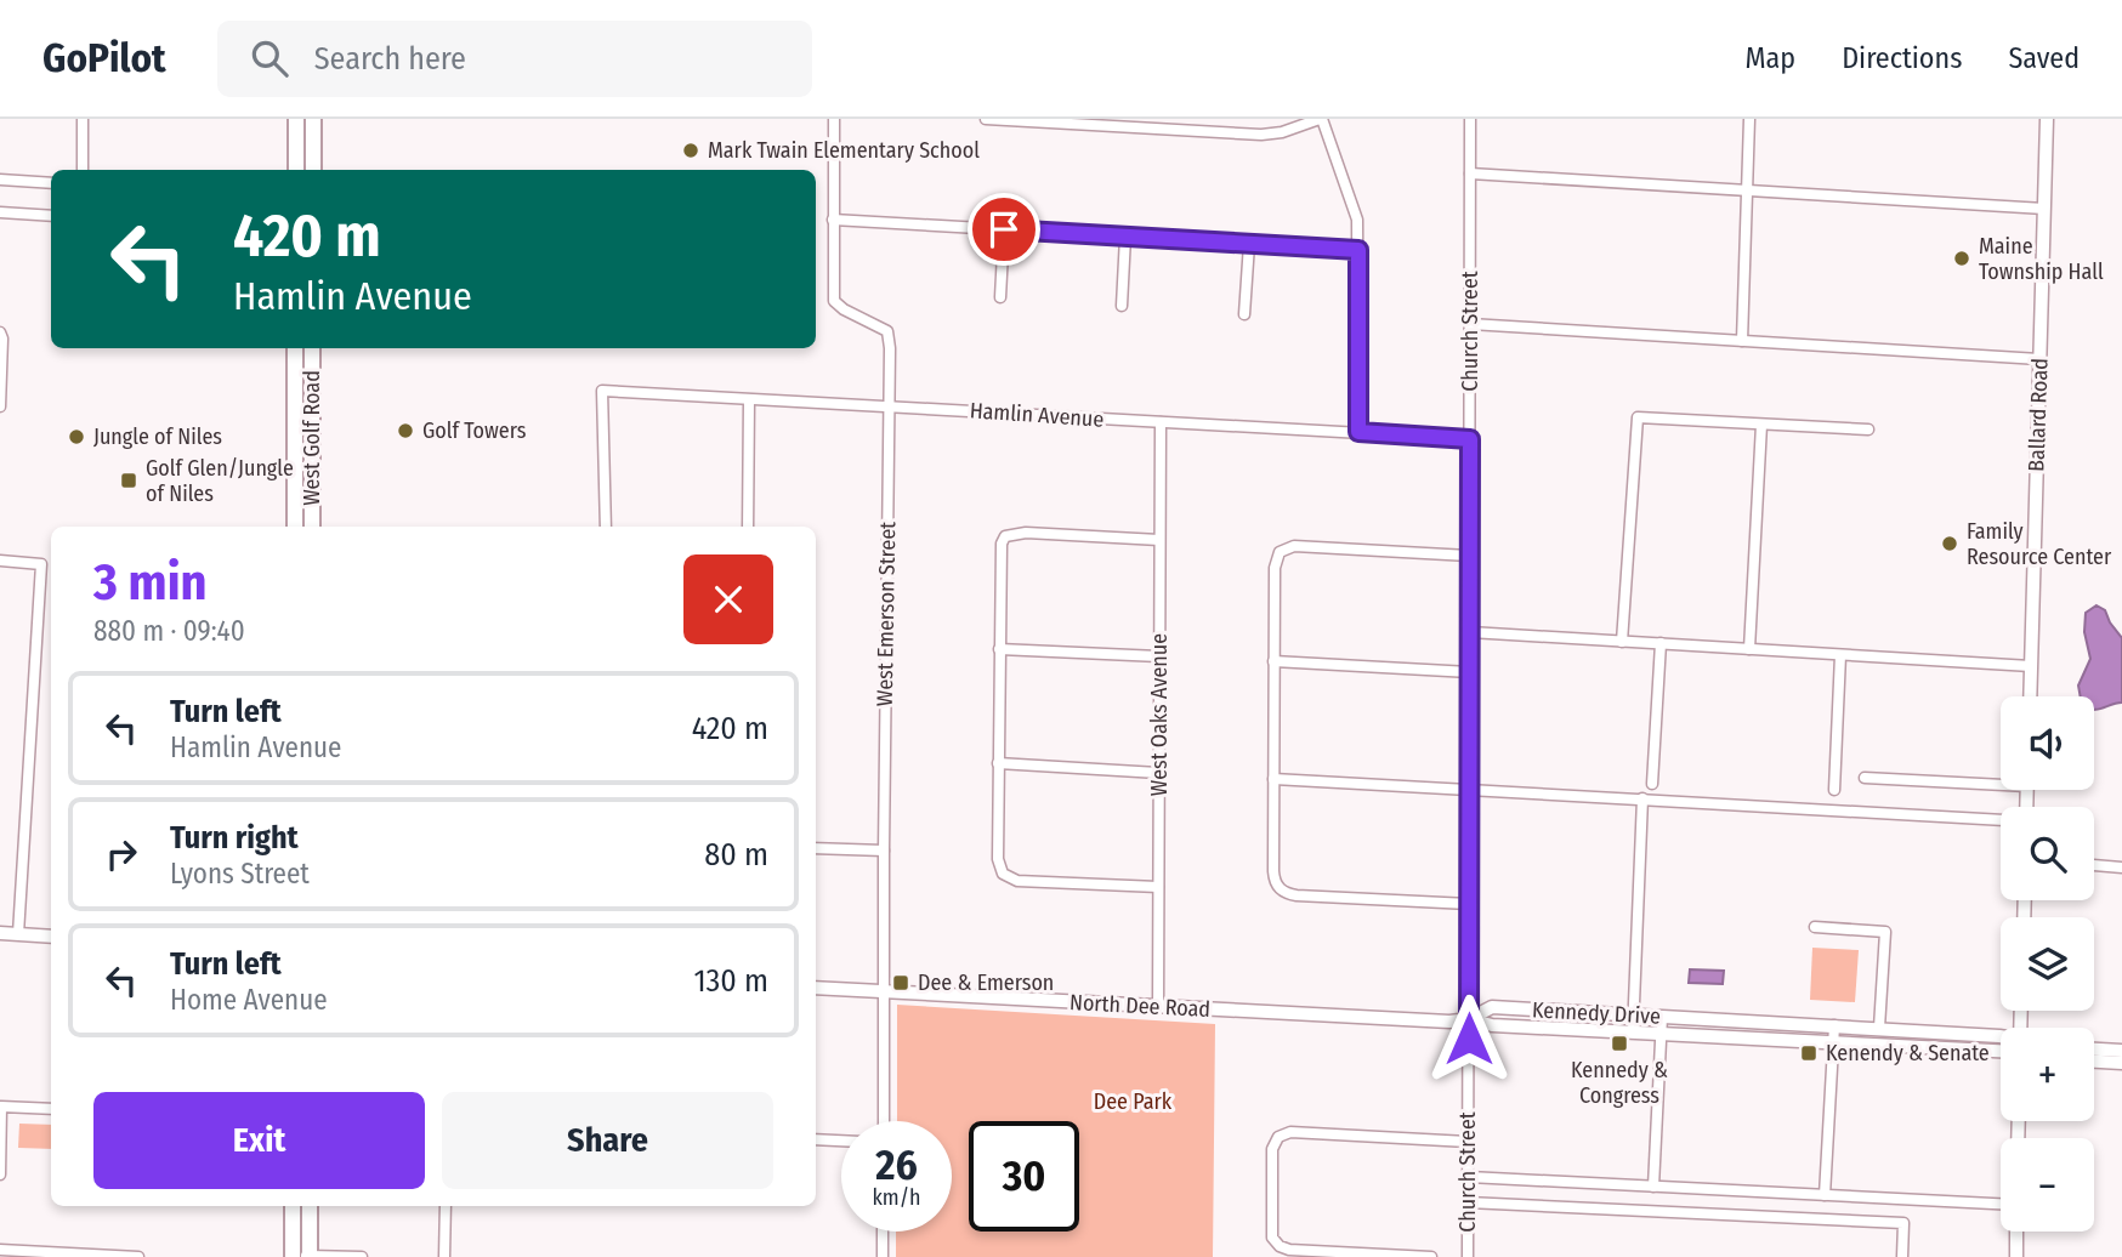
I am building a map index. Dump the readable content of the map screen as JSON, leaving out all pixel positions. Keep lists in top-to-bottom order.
{
  "streets": {
    "main road": ["West Golf Road"],
    "street": [
      "Church Street",
      "Hamlin Avenue",
      "Ballard Road",
      "West Emerson Street",
      "West Oaks Avenue",
      "North Dee Road",
      "Kennedy Drive"
    ]
  },
  "crossings": [
    ["Church Street", "Hamlin Avenue"],
    ["Church Street", "North Dee Road"],
    ["Church Street", "Kennedy Drive"],
    ["Hamlin Avenue", "West Emerson Street"],
    ["Hamlin Avenue", "West Oaks Avenue"],
    ["West Emerson Street", "North Dee Road"],
    ["West Oaks Avenue", "North Dee Road"],
    ["North Dee Road", "Kennedy Drive"]
  ],
  "parks": ["Dee Park"],
  "places": {
    "other": [
      "Mark Twain Elementary School",
      "Maine Township Hall",
      "Golf Towers",
      "Jungle of Niles",
      "Family Resource Center"
    ],
    "transit": [
      "Golf Glen/Jungle of Niles",
      "Dee & Emerson",
      "Kennedy & Congress",
      "Kenendy & Senate"
    ]
  },
  "page": {
    "header": "GoPilot",
    "search": "Search here",
    "nav": ["Map", "Directions", "Saved"],
    "turn": ["420 m", "Hamlin Avenue"],
    "heading": ["3 min", "880 m · 09:40"],
    "list": [
      {
        "name": "Turn left",
        "note": "Hamlin Avenue",
        "value": "420 m"
      },
      {
        "name": "Turn right",
        "note": "Lyons Street",
        "value": "80 m"
      },
      {
        "name": "Turn left",
        "note": "Home Avenue",
        "value": "130 m"
      }
    ],
    "map_buttons": ["+", "−"],
    "buttons": ["Exit", "Share"],
    "speed": "26 km/h",
    "limit": "30"
  }
}
